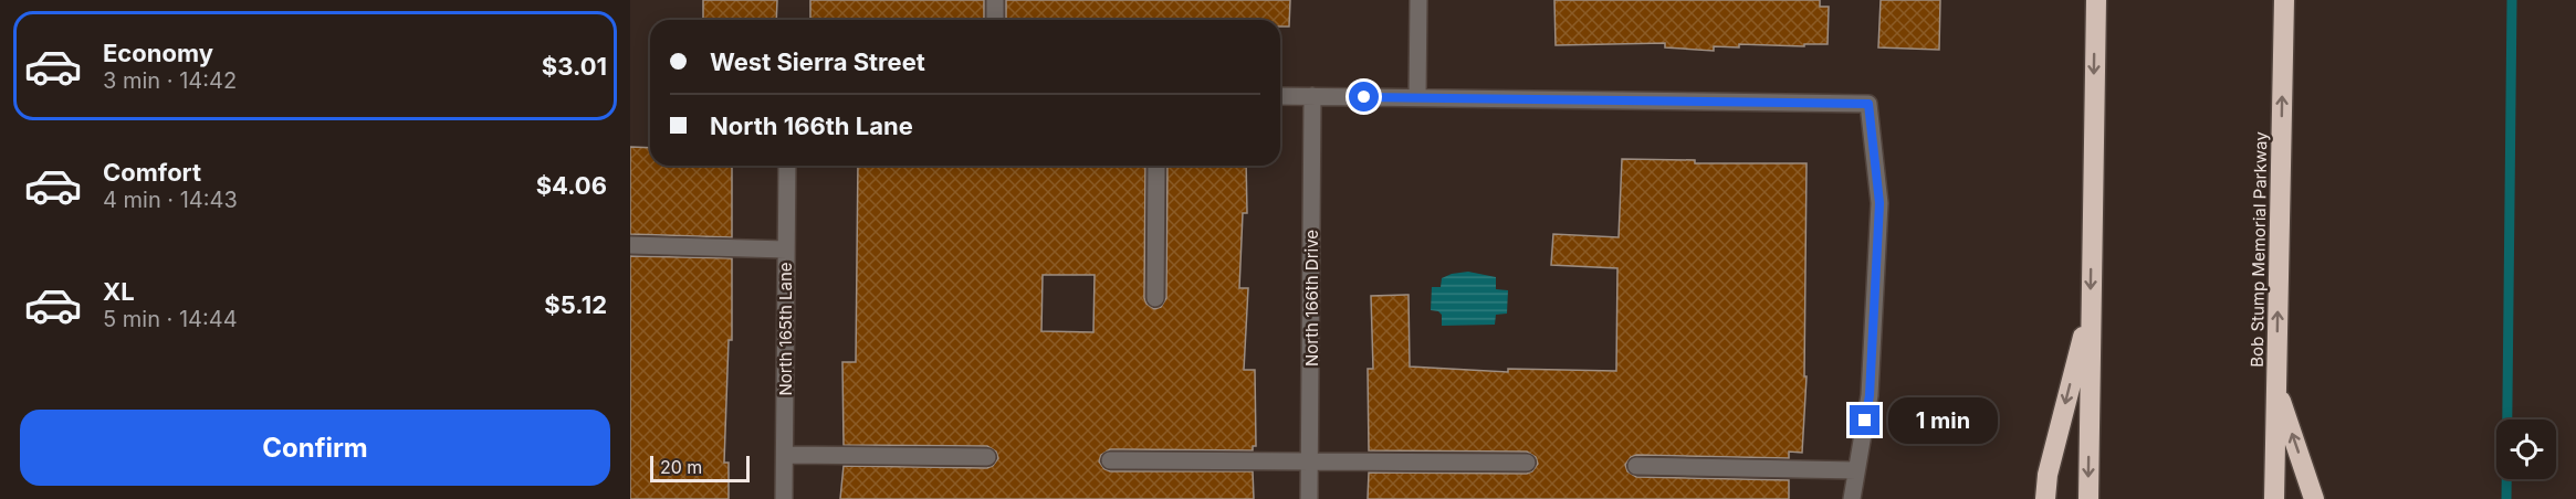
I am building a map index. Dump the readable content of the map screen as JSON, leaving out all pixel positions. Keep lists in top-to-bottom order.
{
  "streets": {
    "highway": ["Bob Stump Memorial Parkway"],
    "street": ["North 166th Drive", "North 165th Lane"]
  },
  "one_way": ["Bob Stump Memorial Parkway"],
  "scale_bar": "20 m",
  "page": {
    "list": [
      {
        "name": "Economy",
        "note": "3 min · 14:42",
        "value": "$3.01"
      },
      {
        "name": "Comfort",
        "note": "4 min · 14:43",
        "value": "$4.06"
      },
      {
        "name": "XL",
        "note": "5 min · 14:44",
        "value": "$5.12"
      }
    ],
    "banner": ["West Sierra Street", "North 166th Lane"],
    "buttons": "Confirm",
    "bubble": "1 min",
    "scale": "20 m"
  }
}
